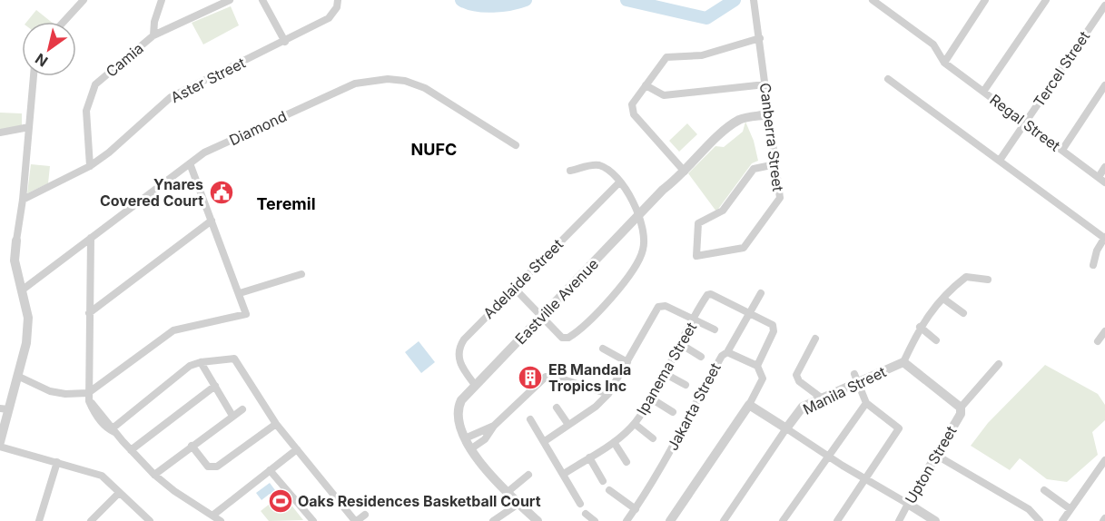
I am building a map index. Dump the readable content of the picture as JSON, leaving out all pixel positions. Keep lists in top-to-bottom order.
{
  "streets": {
    "street": [
      "Camia",
      "Tercel Street",
      "Aster Street",
      "Regal Street",
      "Diamond",
      "Canberra Street",
      "Adelaide Street",
      "Eastville Avenue",
      "Ipanema Street",
      "Manila Street",
      "Jakarta Street",
      "Upton Street"
    ]
  },
  "crossings": [
    ["Camia", "Aster Street"],
    ["Tercel Street", "Regal Street"],
    ["Canberra Street", "Eastville Avenue"],
    ["Adelaide Street", "Eastville Avenue"],
    ["Ipanema Street", "Jakarta Street"],
    ["Manila Street", "Upton Street"]
  ],
  "districts": ["NUFC", "Teremil"],
  "places": {
    "public building": ["Ynares Covered Court"],
    "building": ["EB Mandala Tropics Inc"],
    "sports": ["Oaks Residences Basketball Court"]
  },
  "north": "bottom left"
}
